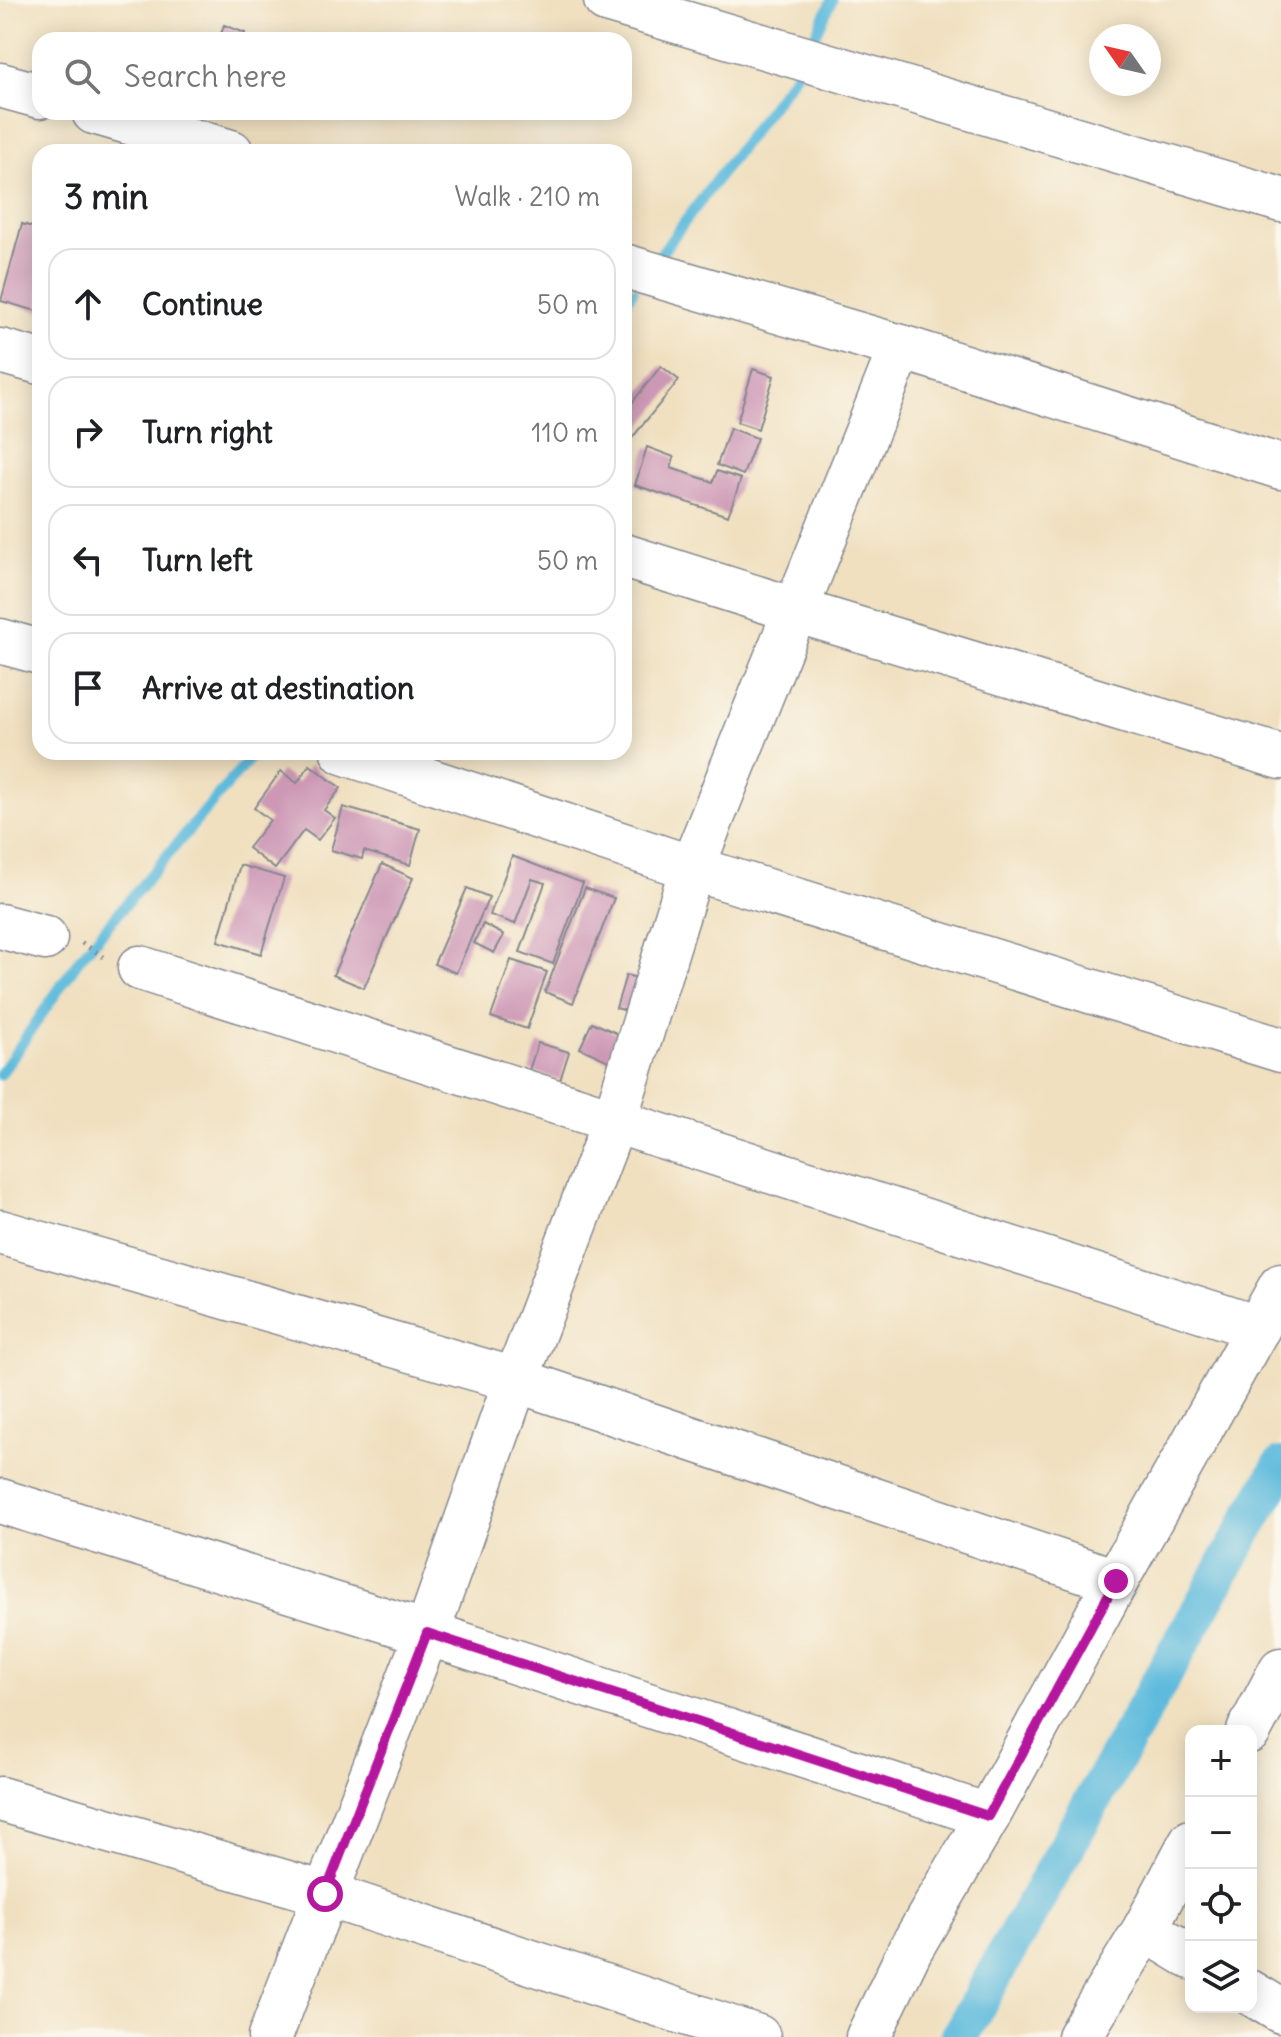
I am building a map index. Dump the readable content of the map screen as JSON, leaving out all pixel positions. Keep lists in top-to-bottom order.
{
  "north": "top left",
  "page": {
    "search": "Search here",
    "heading": ["3 min", "Walk · 210 m"],
    "list": [
      ["Continue", "50 m"],
      ["Turn right", "110 m"],
      ["Turn left", "50 m"],
      "Arrive at destination"
    ],
    "map_buttons": ["+", "−"]
  }
}
